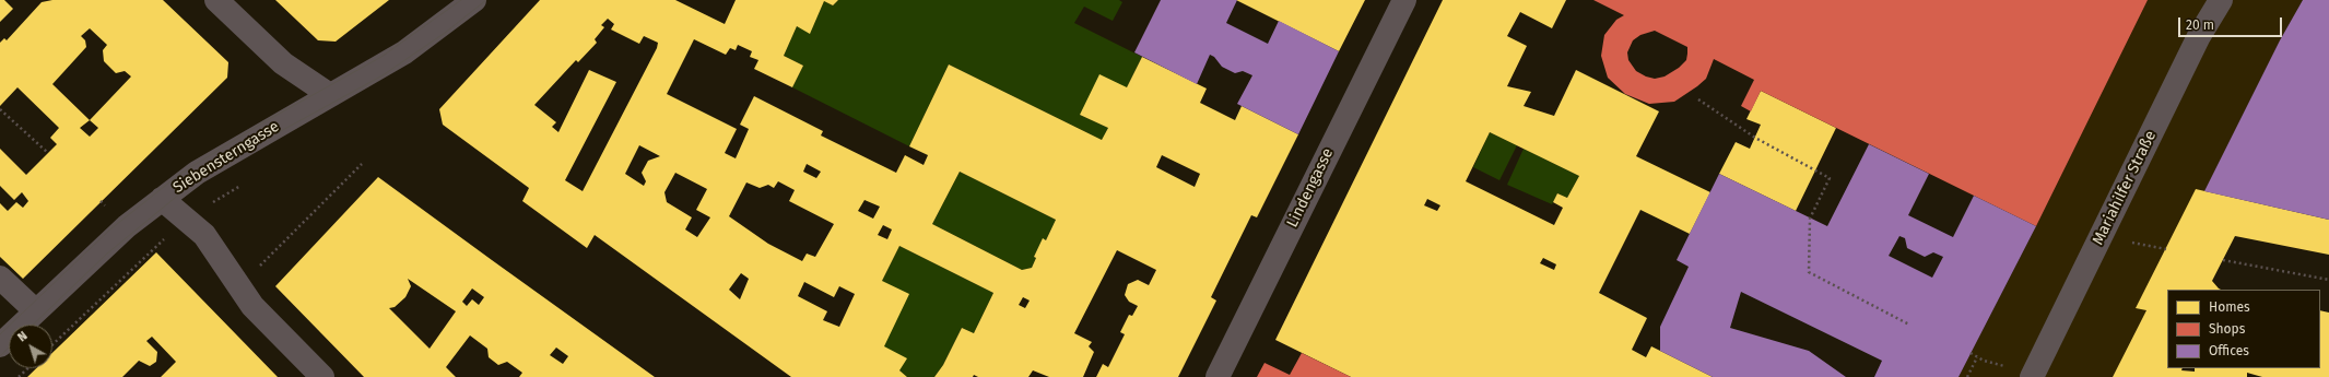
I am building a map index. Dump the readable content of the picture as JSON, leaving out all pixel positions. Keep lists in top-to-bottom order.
{
  "streets": {
    "street": ["Siebensterngasse", "Lindengasse", "Mariahilfer Straße"]
  },
  "legend": ["Homes", "Shops", "Offices"],
  "scale_bar": "20 m",
  "north": "top left"
}
